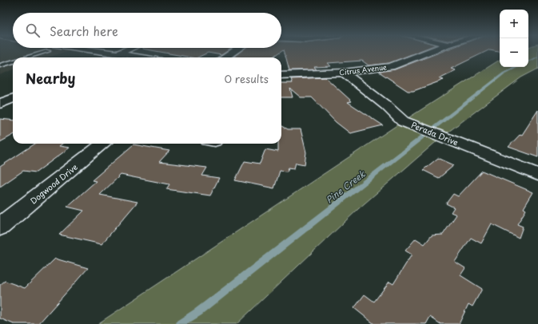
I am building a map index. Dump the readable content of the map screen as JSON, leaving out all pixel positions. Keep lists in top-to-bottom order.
{
  "streets": {
    "street": ["Citrus Avenue", "Perada Drive", "Dogwood Drive"]
  },
  "crossings": [
    ["Citrus Avenue", "Perada Drive"]
  ],
  "water": ["Pine Creek"],
  "page": {
    "map_buttons": ["+", "−"],
    "search": "Search here",
    "heading": ["Nearby", "0 results"]
  }
}
